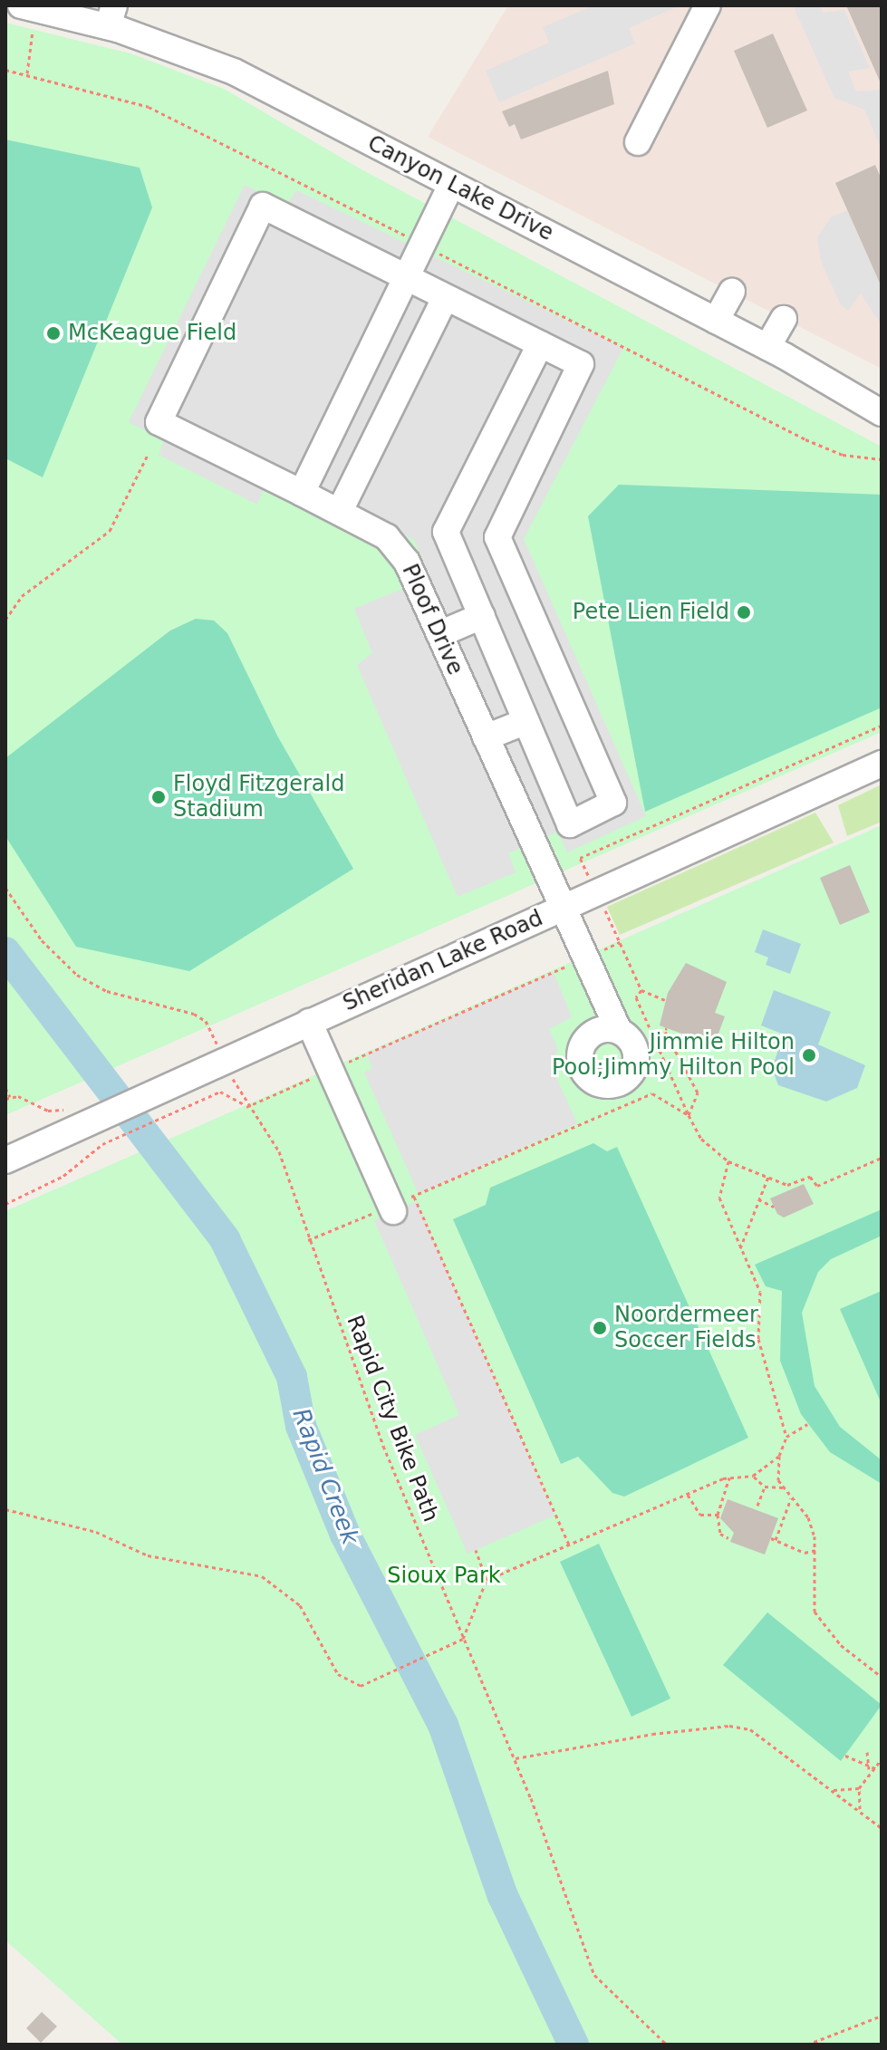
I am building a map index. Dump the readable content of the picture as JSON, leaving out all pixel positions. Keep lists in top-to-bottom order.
{
  "streets": {
    "street": ["Canyon Lake Drive", "Ploof Drive", "Sheridan Lake Road"],
    "path": ["Rapid City Bike Path"]
  },
  "crossings": [
    ["Ploof Drive", "Sheridan Lake Road"],
    ["Sheridan Lake Road", "Rapid City Bike Path"]
  ],
  "water": ["Rapid Creek"],
  "parks": ["Sioux Park"],
  "places": [
    "McKeague Field",
    "Pete Lien Field",
    "Floyd Fitzgerald Stadium",
    "Jimmie Hilton Pool;Jimmy Hilton Pool",
    "Noordermeer Soccer Fields"
  ]
}
